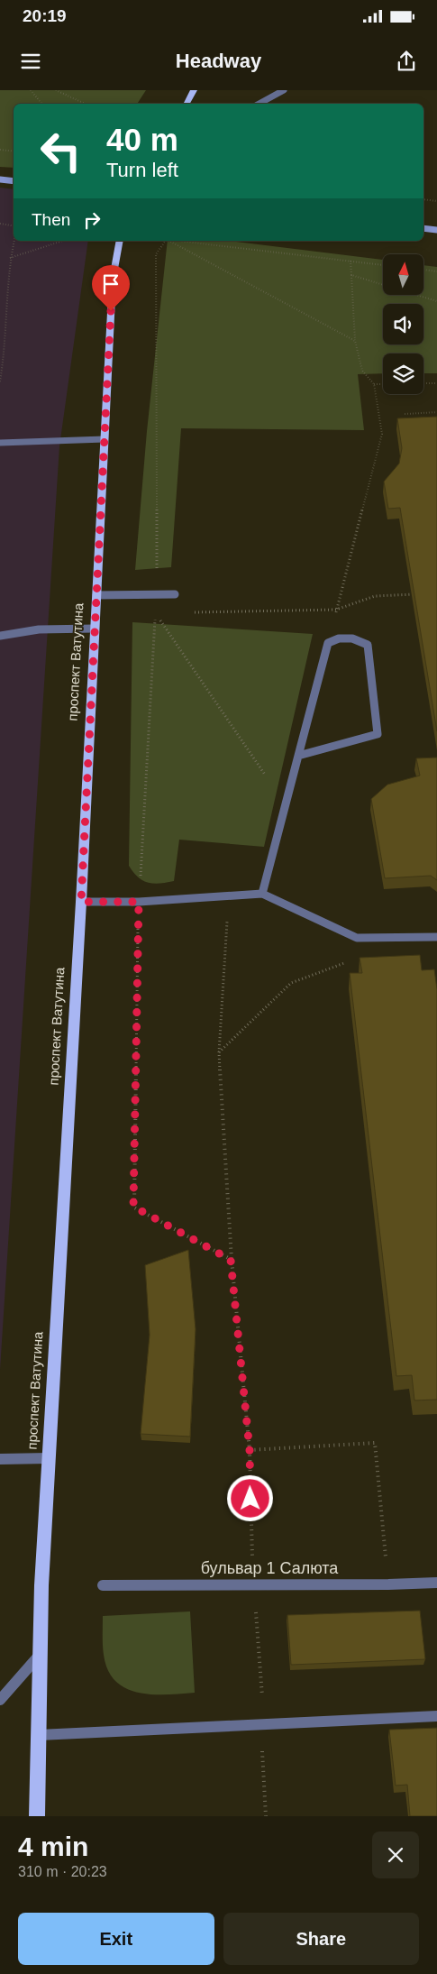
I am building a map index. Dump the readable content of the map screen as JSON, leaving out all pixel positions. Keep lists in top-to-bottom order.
{
  "streets": {
    "main road": ["проспект Ватутина"],
    "street": ["бульвар 1 Салюта"]
  },
  "north": "top",
  "page": {
    "status": "20:19",
    "header": "Headway",
    "turn": ["40 m", "Turn left"],
    "then": "Then",
    "heading": ["4 min", "310 m · 20:23"],
    "buttons": ["Exit", "Share"]
  }
}
